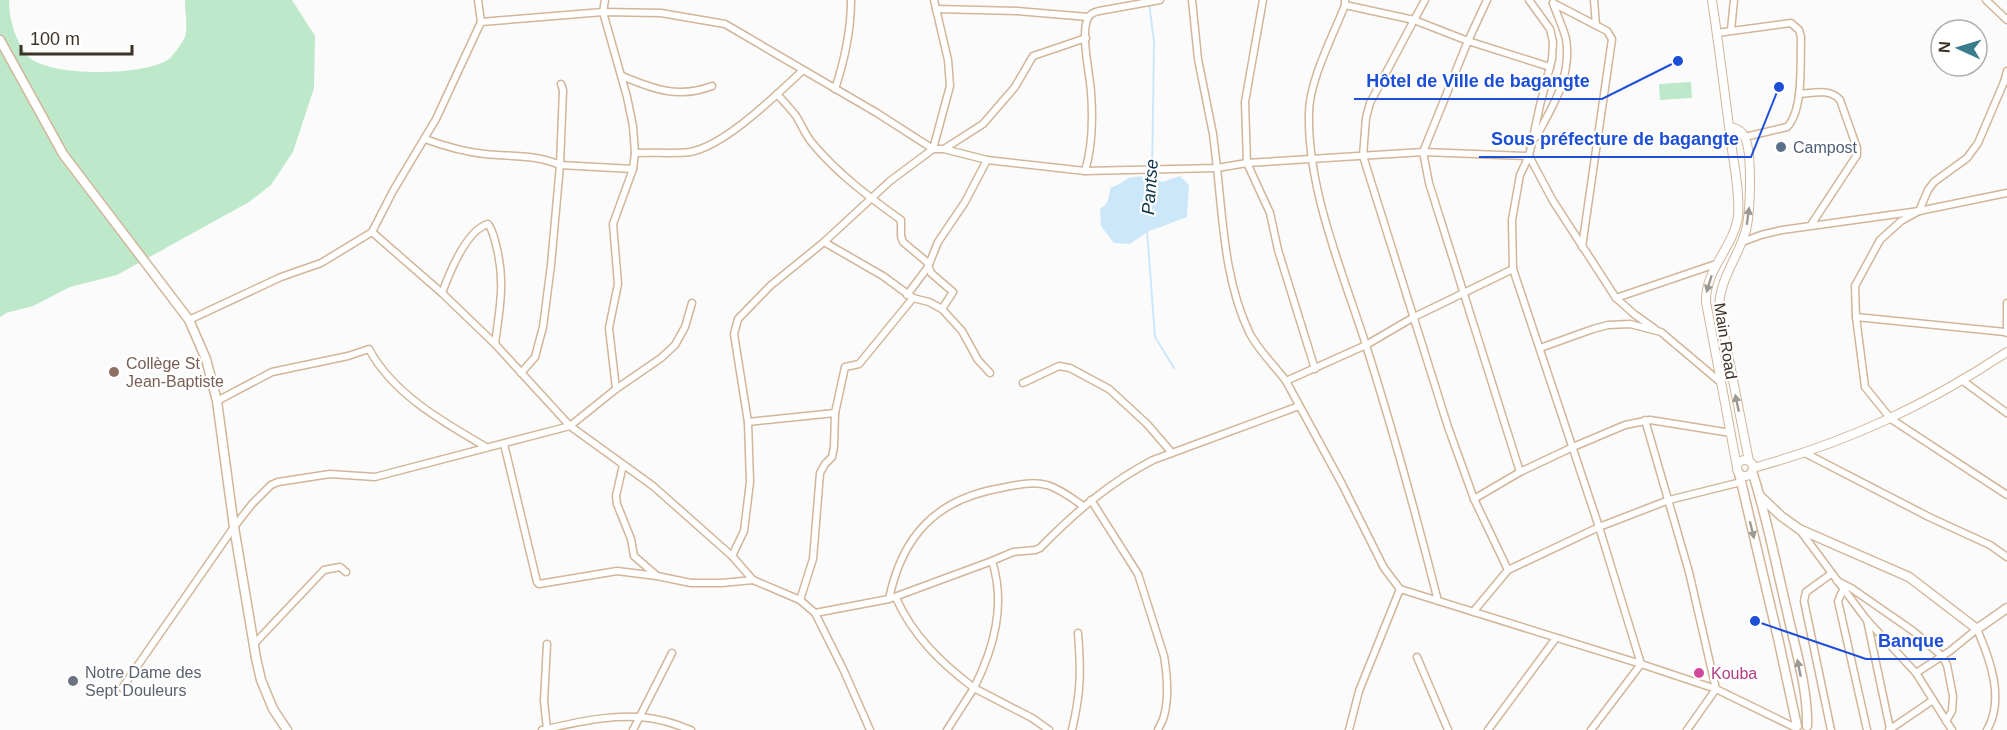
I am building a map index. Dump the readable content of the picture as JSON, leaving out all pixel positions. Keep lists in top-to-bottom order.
{
  "streets": {
    "street": ["Main Road"]
  },
  "water": ["Pantse"],
  "places": [
    "Hôtel de Ville de bagangte",
    "Sous préfecture de bagangte",
    "Campost",
    "Collège St Jean-Baptiste",
    "Banque",
    "Kouba",
    "Notre Dame des Sept Douleurs"
  ],
  "scale_bar": "100 m",
  "north": "left"
}
